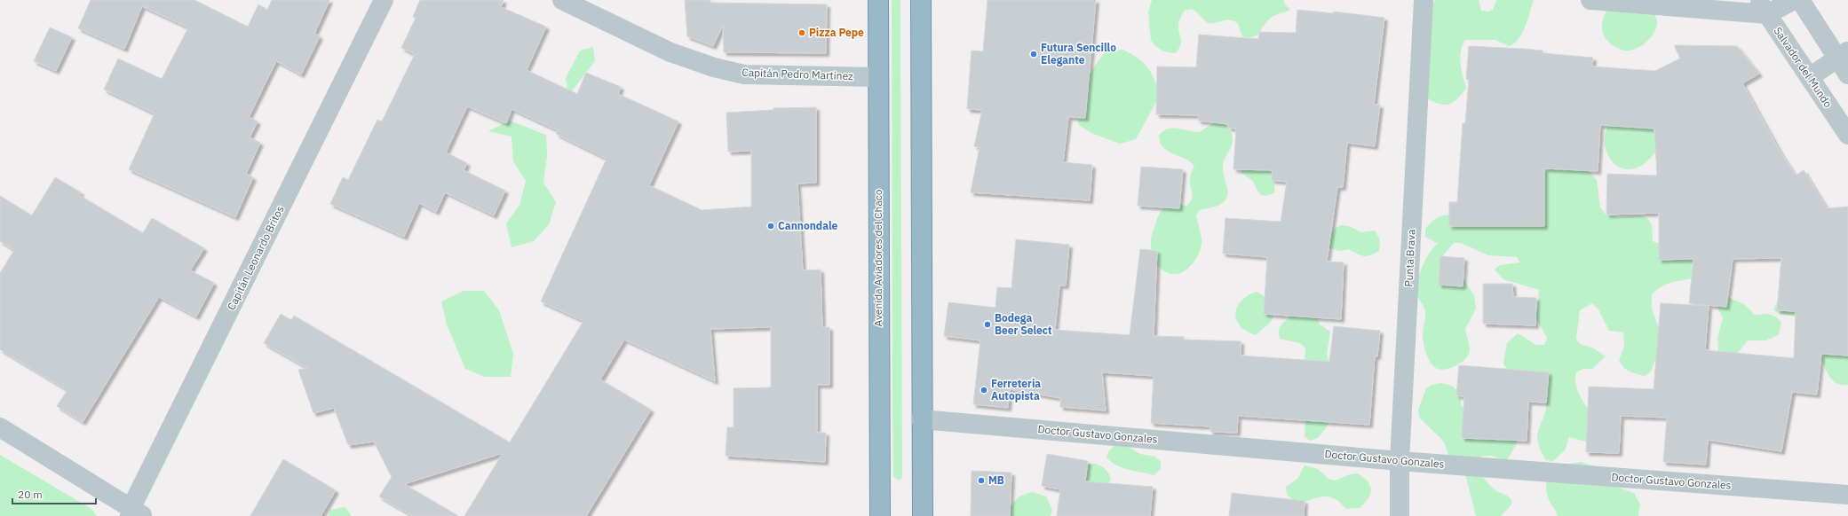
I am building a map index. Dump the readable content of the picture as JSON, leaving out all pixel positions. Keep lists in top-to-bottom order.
{
  "streets": {
    "highway": ["Avenida Aviadores del Chaco"],
    "street": [
      "Salvador del Mundo",
      "Capitán Pedro Martinez",
      "Capitán Leonardo Britos",
      "Punta Brava",
      "Doctor Gustavo Gonzales"
    ]
  },
  "crossings": [
    ["Capitán Pedro Martinez", "Avenida Aviadores del Chaco"],
    ["Punta Brava", "Doctor Gustavo Gonzales"]
  ],
  "places": [
    "Pizza Pepe",
    "Futura Sencillo Elegante",
    "Cannondale",
    "Bodega Beer Select",
    "Ferreteria Autopista",
    "MB"
  ],
  "scale_bar": "20 m"
}
